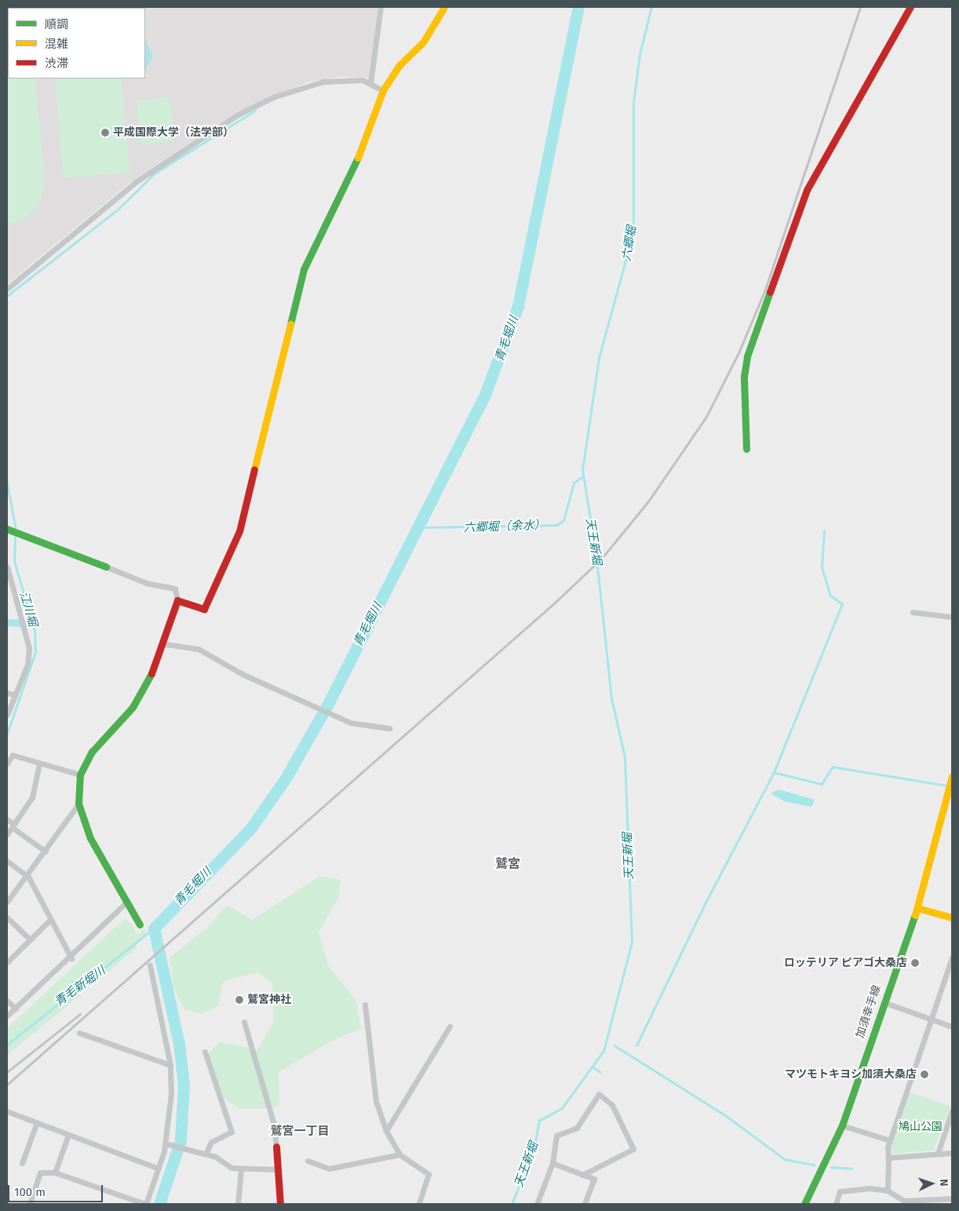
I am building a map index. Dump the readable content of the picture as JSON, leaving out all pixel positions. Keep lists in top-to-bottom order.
{
  "streets": {
    "street": ["加須幸手線"]
  },
  "districts": ["鷲宮", "鷲宮一丁目"],
  "water": [
    "六郷堀",
    "青毛堀川",
    "六郷堀（余水）",
    "天王新堀",
    "江川堀",
    "青毛新堀川"
  ],
  "parks": ["鳩山公園"],
  "places": [
    "平成国際大学（法学部）",
    "ロッテリア ピアゴ大桑店",
    "鷲宮神社",
    "マツモトキヨシ加須大桑店"
  ],
  "legend": ["順調", "混雑", "渋滞"],
  "scale_bar": "100 m",
  "north": "right"
}
